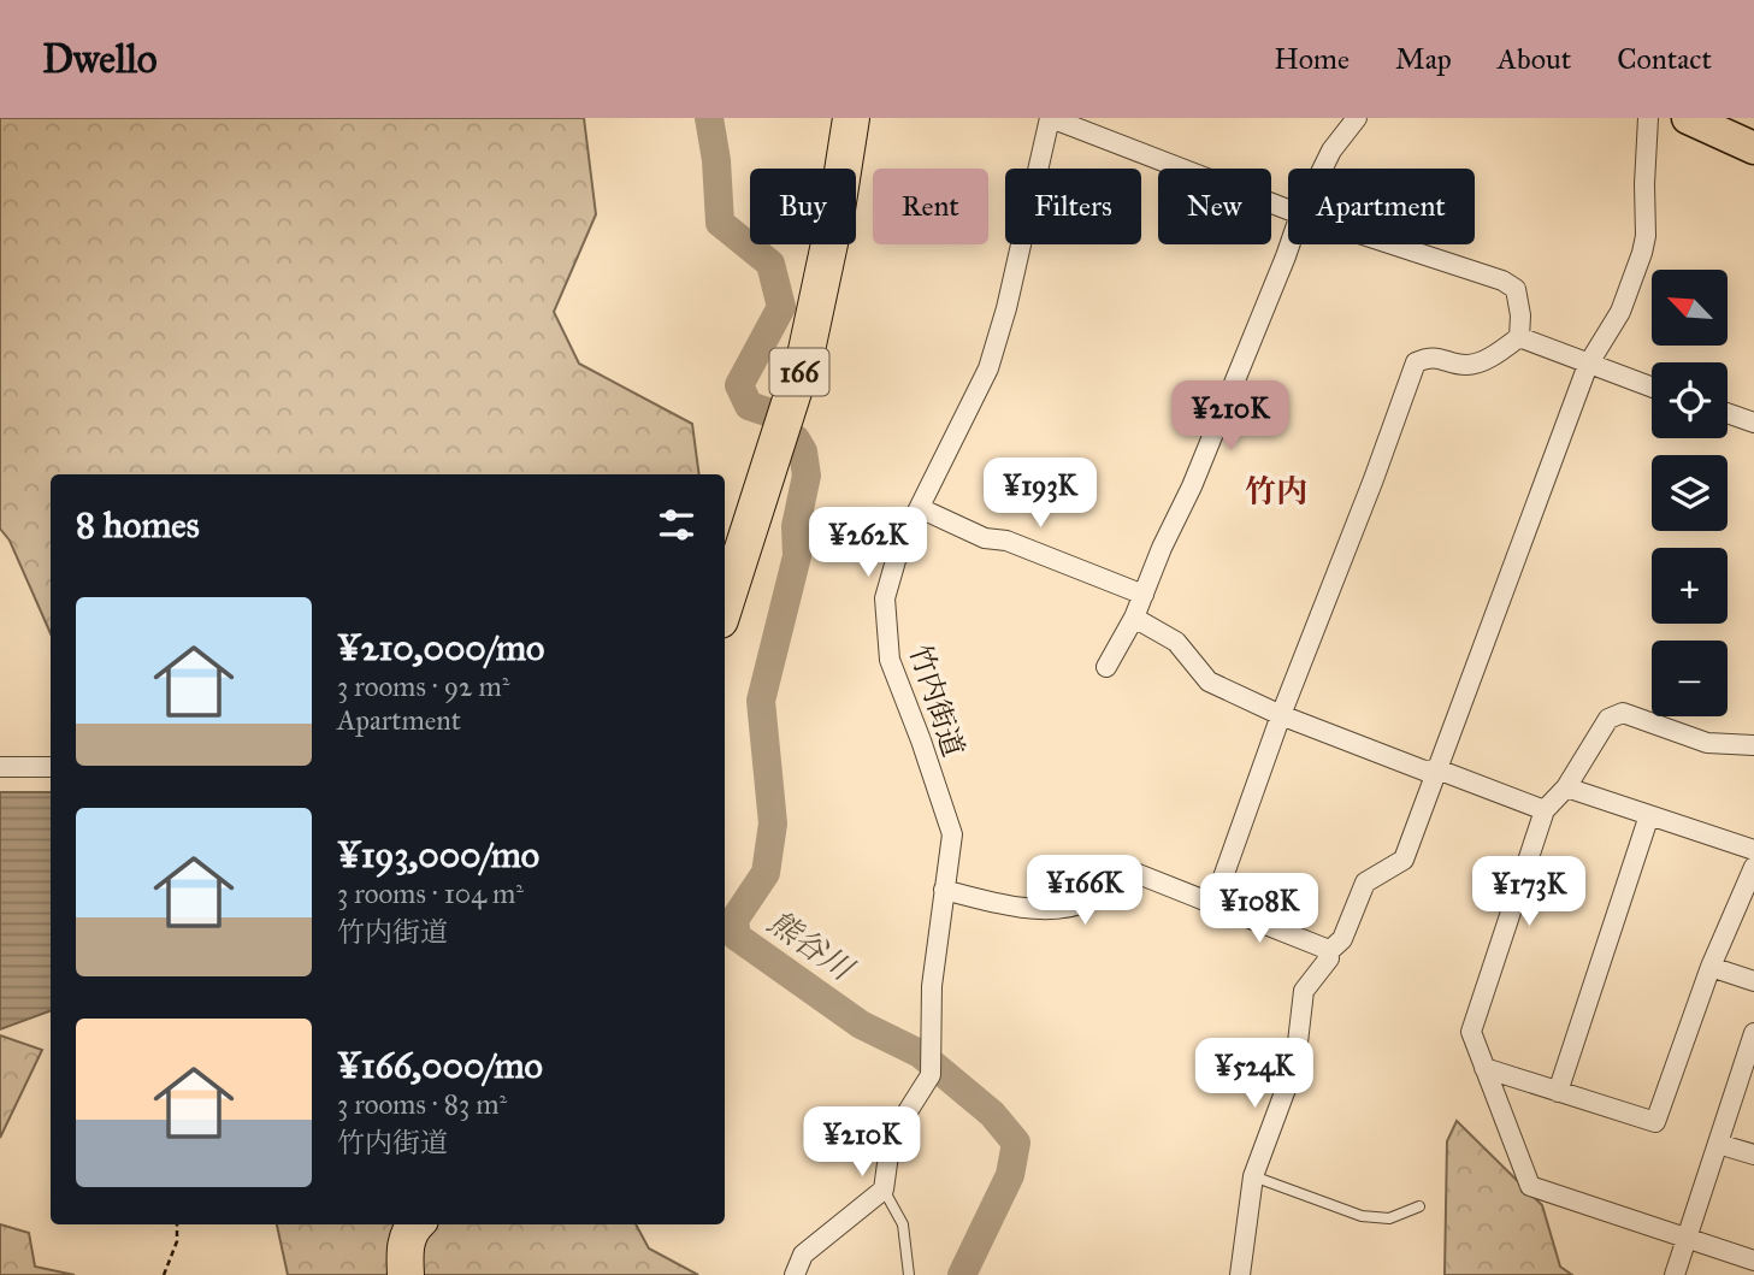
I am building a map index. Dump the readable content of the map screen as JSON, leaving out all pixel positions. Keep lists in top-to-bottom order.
{
  "streets": {
    "highway": ["166"],
    "street": ["竹内街道"]
  },
  "districts": ["竹内"],
  "water": ["熊谷川"],
  "north": "top left",
  "page": {
    "header": "Dwello",
    "nav": [
      "Home",
      "Map",
      "About",
      "Contact"
    ],
    "chip": [
      "Buy",
      "Rent",
      "Filters",
      "New",
      "Apartment"
    ],
    "map_buttons": ["+", "−"],
    "price": [
      "¥210K",
      "¥193K",
      "¥262K",
      "¥166K",
      "¥173K",
      "¥108K",
      "¥524K",
      "¥210K"
    ],
    "heading": "8 homes",
    "list": [
      {
        "name": "¥210,000/mo",
        "note": "3 rooms · 92 m² · Apartment"
      },
      {
        "name": "¥193,000/mo",
        "note": "3 rooms · 104 m² · 竹内街道"
      },
      {
        "name": "¥166,000/mo",
        "note": "3 rooms · 83 m² · 竹内街道"
      }
    ]
  }
}
